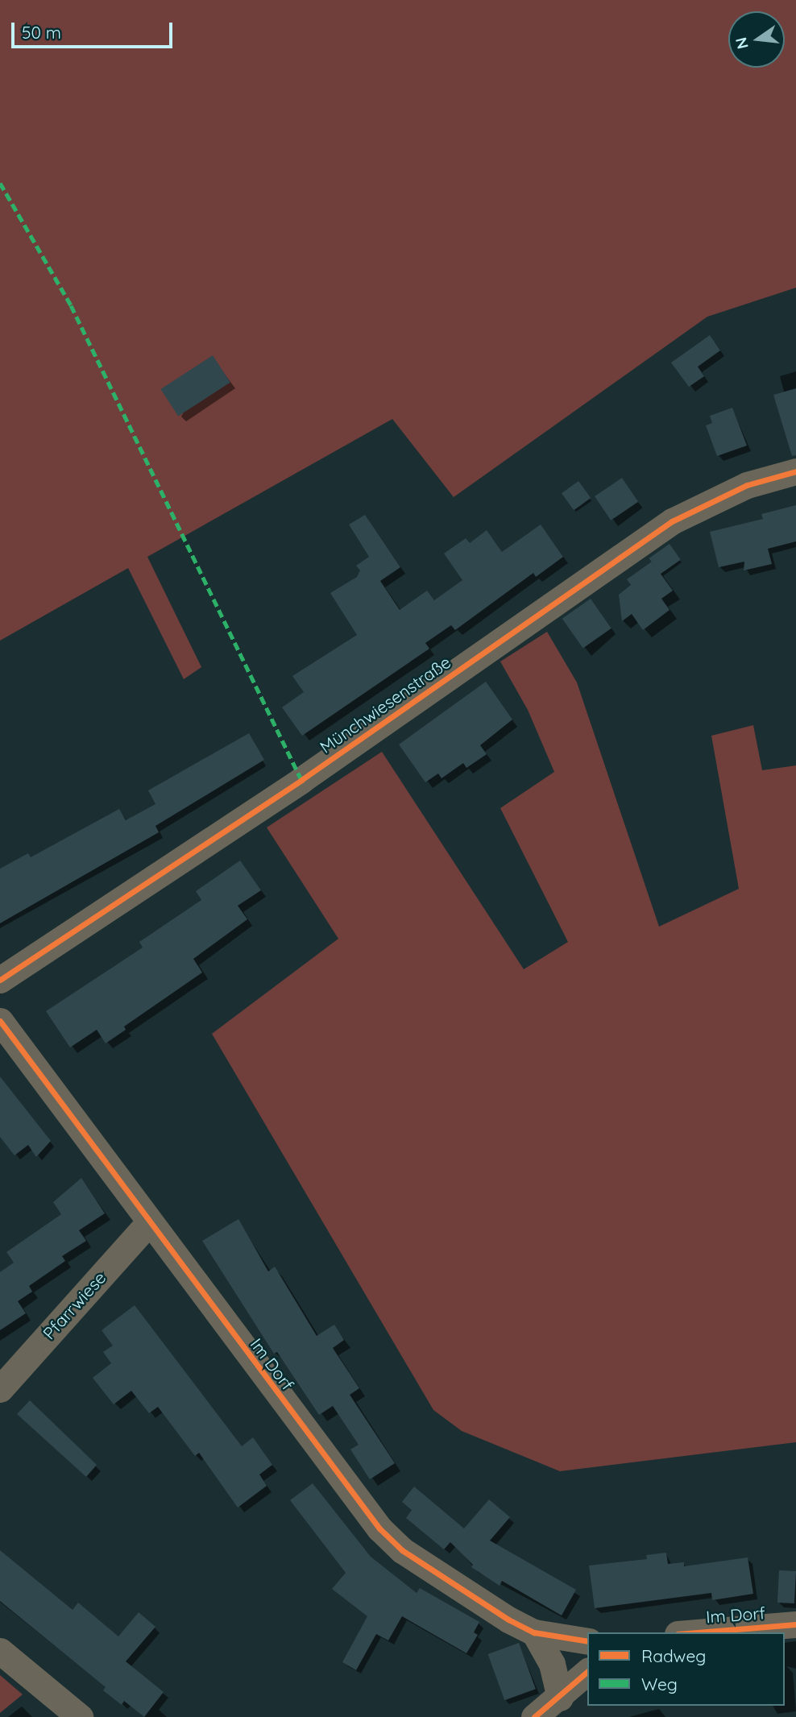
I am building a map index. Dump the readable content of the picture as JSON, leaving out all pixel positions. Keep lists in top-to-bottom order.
{
  "streets": {
    "street": ["Münchwiesenstraße", "Pfarrwiese", "Im Dorf"]
  },
  "crossings": [
    ["Pfarrwiese", "Im Dorf"]
  ],
  "legend": ["Radweg", "Weg"],
  "scale_bar": "50 m",
  "north": "left"
}
